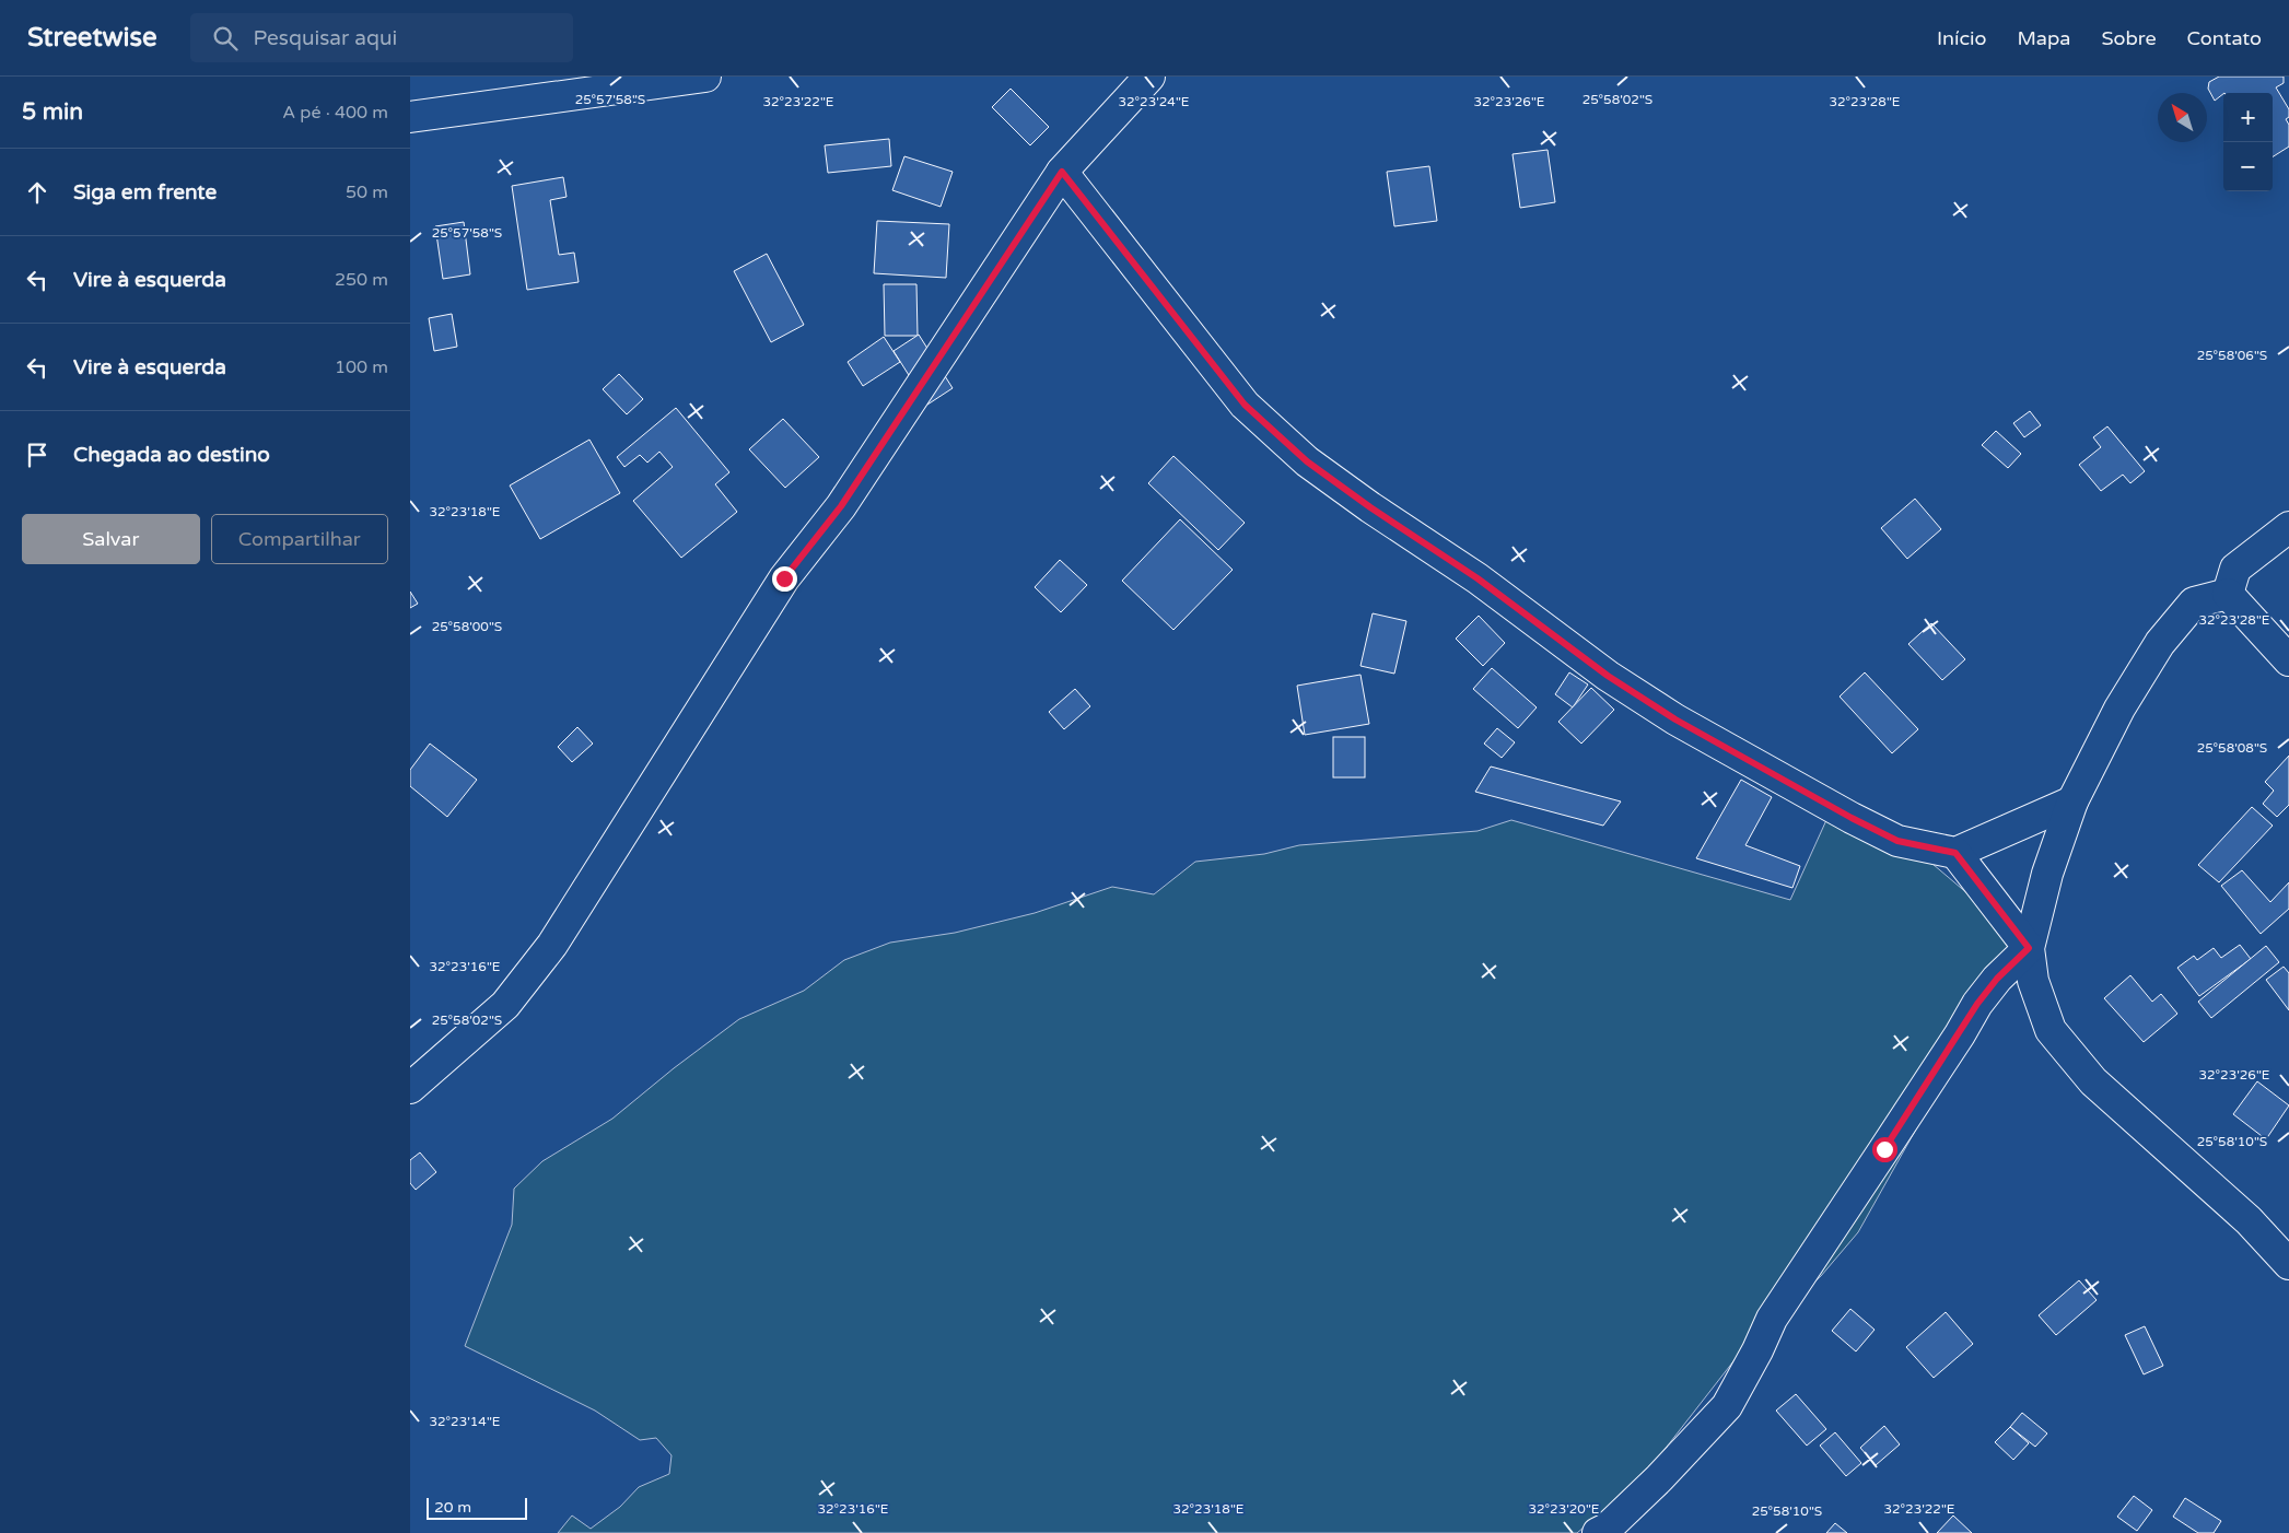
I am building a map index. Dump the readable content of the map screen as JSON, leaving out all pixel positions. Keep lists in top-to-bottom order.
{
  "scale_bar": "20 m",
  "north": "top left",
  "page": {
    "header": "Streetwise",
    "search": "Pesquisar aqui",
    "nav": [
      "Início",
      "Mapa",
      "Sobre",
      "Contato"
    ],
    "heading": ["5 min", "A pé · 400 m"],
    "map_buttons": ["+", "−"],
    "list": [
      ["Siga em frente", "50 m"],
      ["Vire à esquerda", "250 m"],
      ["Vire à esquerda", "100 m"],
      "Chegada ao destino"
    ],
    "buttons": ["Salvar", "Compartilhar"],
    "scale": "20 m"
  },
  "coordinates": [
    "25°57'58\"S",
    "25°58'02\"S",
    "32°23'22\"E",
    "32°23'24\"E",
    "32°23'26\"E",
    "32°23'28\"E",
    "25°58'06\"S",
    "32°23'18\"E",
    "25°58'00\"S",
    "25°58'08\"S",
    "32°23'16\"E",
    "25°58'10\"S",
    "32°23'14\"E",
    "32°23'20\"E"
  ]
}
